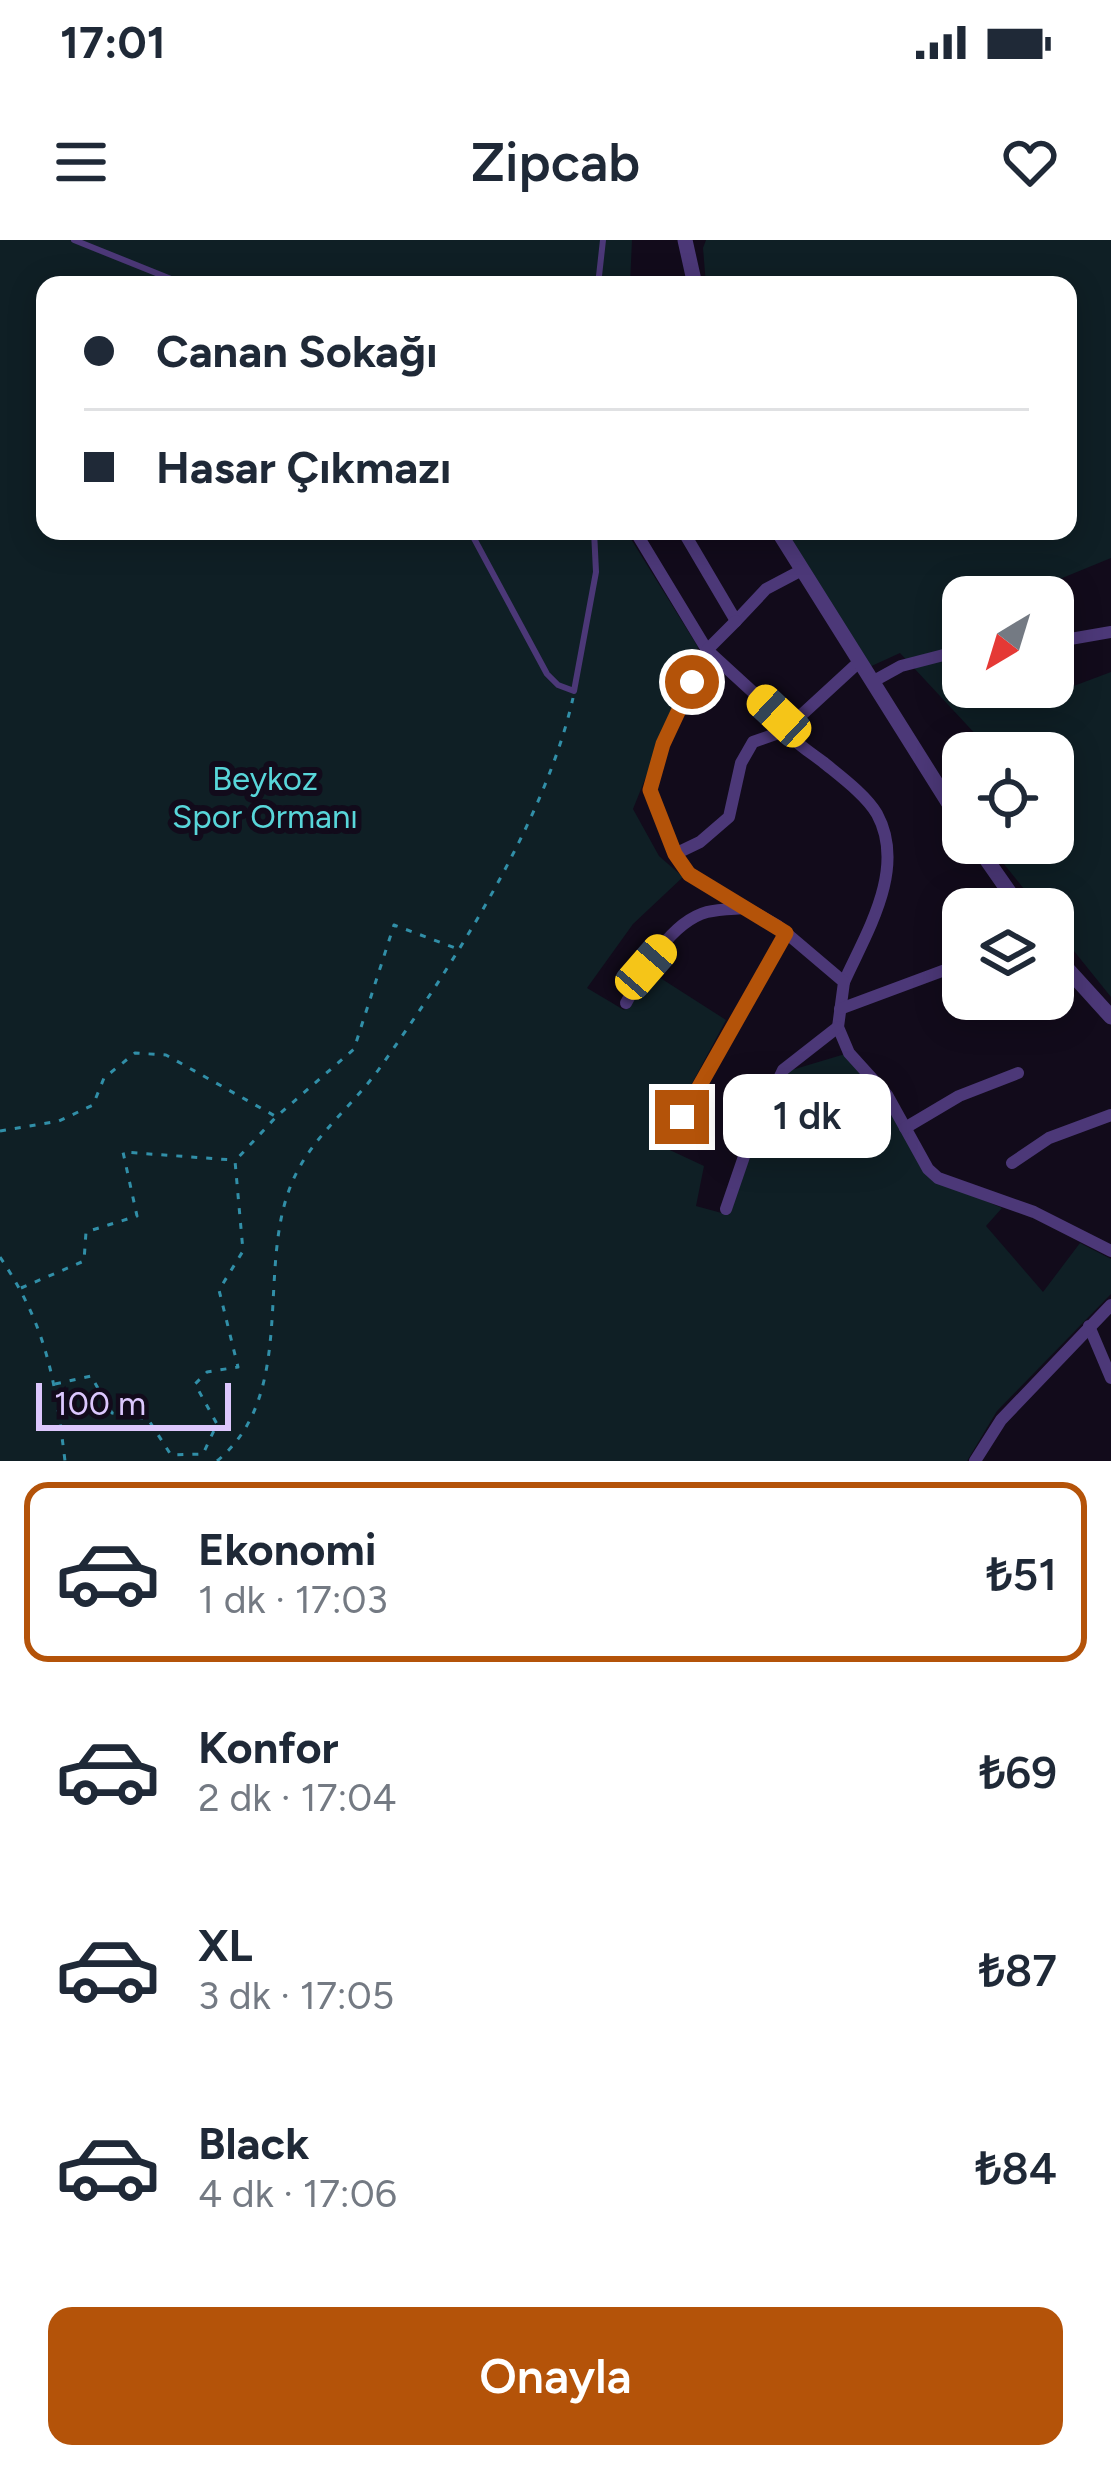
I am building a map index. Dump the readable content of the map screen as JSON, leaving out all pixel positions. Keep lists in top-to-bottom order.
{
  "parks": ["Beykoz Spor Ormanı"],
  "scale_bar": "100 m",
  "north": "bottom left",
  "page": {
    "status": "17:01",
    "header": "Zipcab",
    "banner": ["Canan Sokağı", "Hasar Çıkmazı"],
    "bubble": "1 dk",
    "scale": "100 m",
    "list": [
      {
        "name": "Ekonomi",
        "note": "1 dk · 17:03",
        "value": "₺51"
      },
      {
        "name": "Konfor",
        "note": "2 dk · 17:04",
        "value": "₺69"
      },
      {
        "name": "XL",
        "note": "3 dk · 17:05",
        "value": "₺87"
      },
      {
        "name": "Black",
        "note": "4 dk · 17:06",
        "value": "₺84"
      }
    ],
    "buttons": "Onayla"
  }
}
